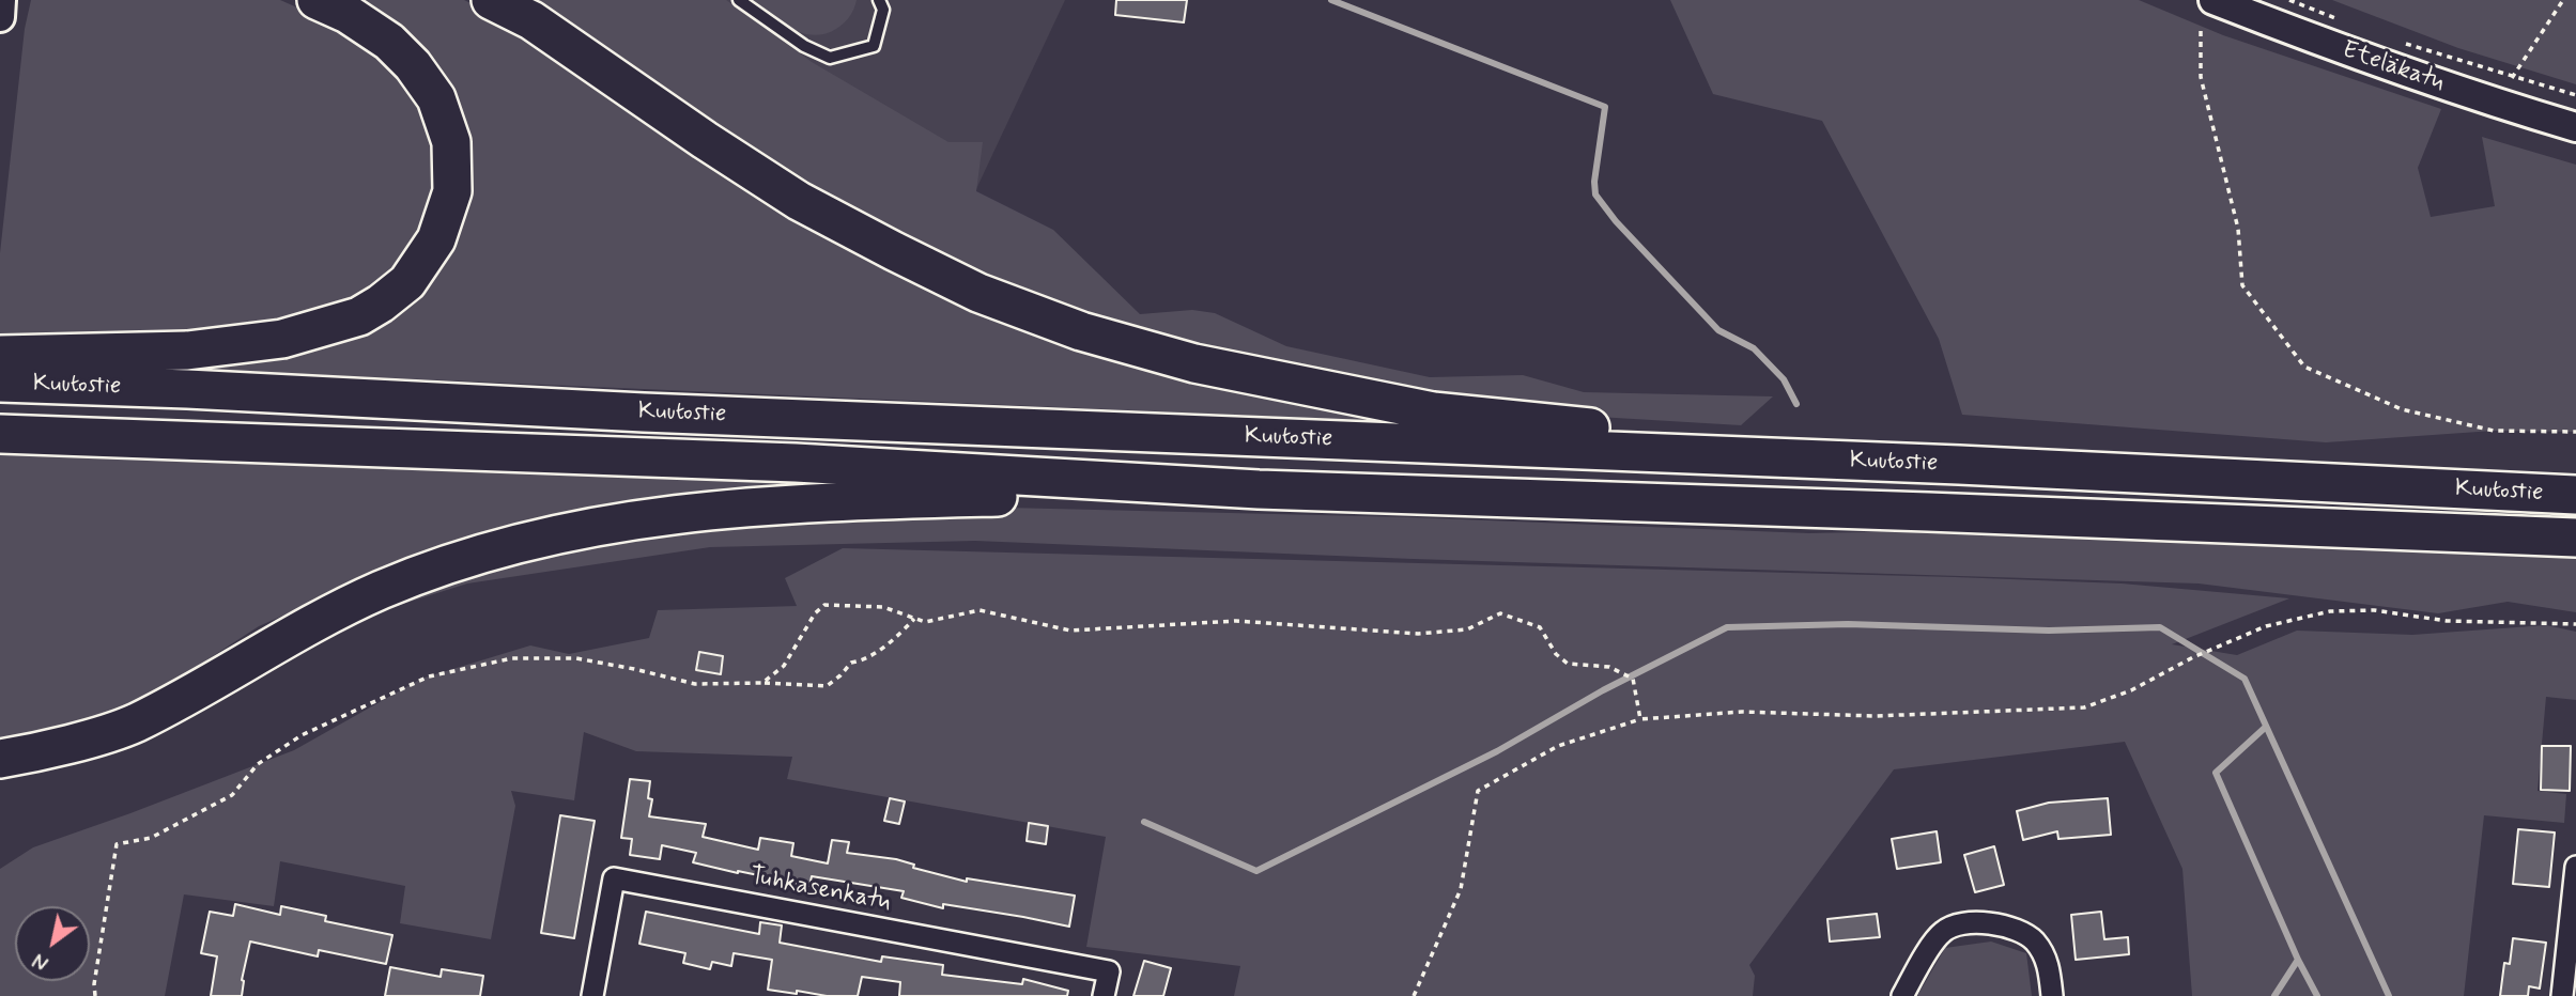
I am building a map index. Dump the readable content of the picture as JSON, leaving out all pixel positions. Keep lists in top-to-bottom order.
{
  "streets": {
    "highway": ["Kuutostie"],
    "main road": ["Eteläkatu"],
    "street": ["Tuhkasenkatu"]
  },
  "north": "bottom left"
}
